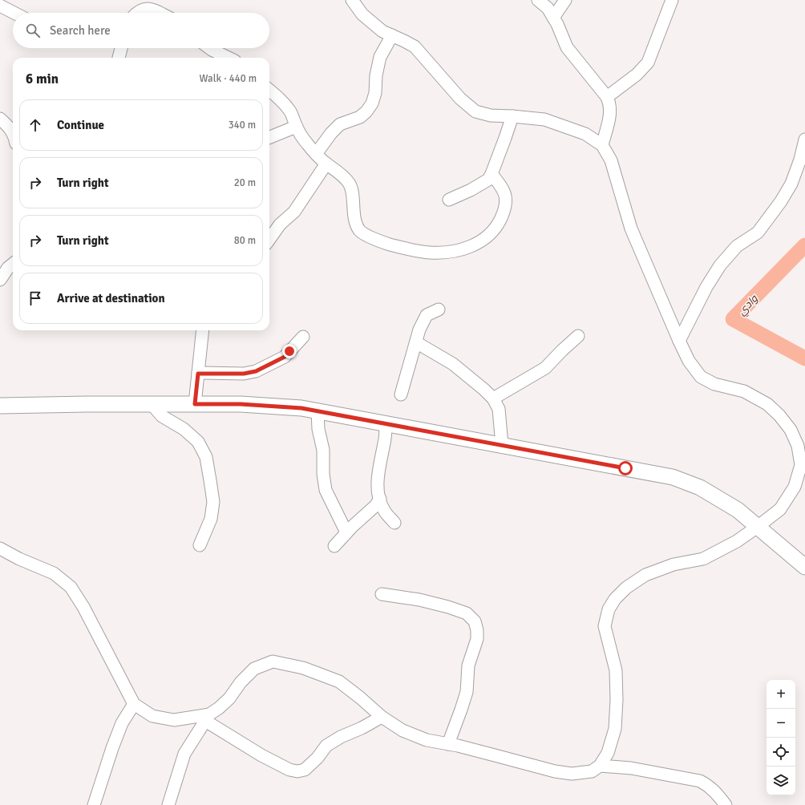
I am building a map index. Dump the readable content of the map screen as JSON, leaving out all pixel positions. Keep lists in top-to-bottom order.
{
  "water": ["وادي"],
  "page": {
    "search": "Search here",
    "heading": ["6 min", "Walk · 440 m"],
    "list": [
      ["Continue", "340 m"],
      ["Turn right", "20 m"],
      ["Turn right", "80 m"],
      "Arrive at destination"
    ],
    "map_buttons": ["+", "−"]
  }
}
